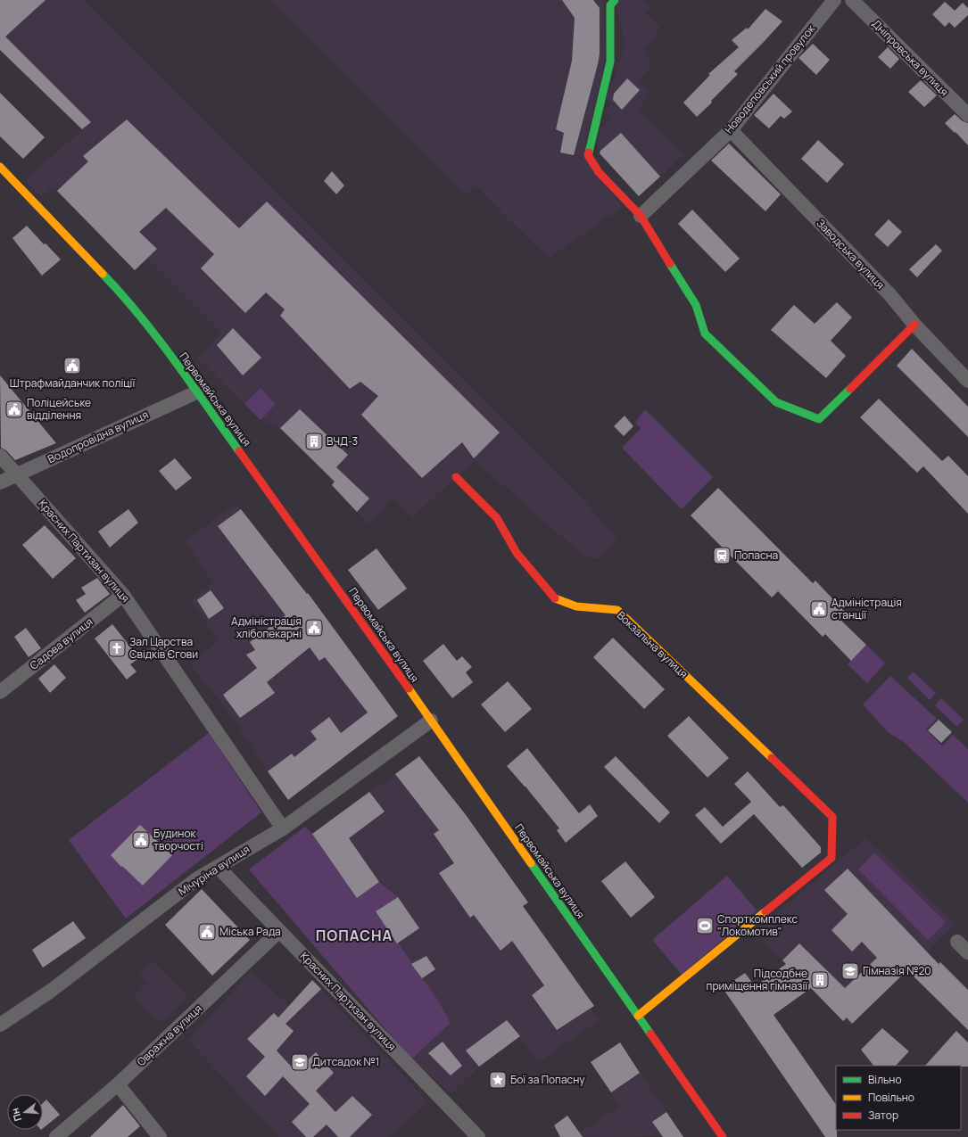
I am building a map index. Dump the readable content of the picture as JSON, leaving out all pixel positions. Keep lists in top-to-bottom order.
{
  "streets": {
    "street": [
      "Дніпровська вулиця",
      "Новодеповський провулок",
      "Заводська вулиця",
      "Первомайська вулиця",
      "Водопровідна вулиця",
      "Красних Партизан вулиця",
      "Садова вулиця",
      "Вокзальна вулиця",
      "Мічуріна вулиця",
      "Овражна вулиця"
    ]
  },
  "crossings": [
    ["Новодеповський провулок", "Заводська вулиця"],
    ["Первомайська вулиця", "Водопровідна вулиця"],
    ["Первомайська вулиця", "Вокзальна вулиця"],
    ["Первомайська вулиця", "Мічуріна вулиця"],
    ["Водопровідна вулиця", "Красних Партизан вулиця"],
    ["Красних Партизан вулиця", "Садова вулиця"],
    ["Красних Партизан вулиця", "Мічуріна вулиця"],
    ["Красних Партизан вулиця", "Овражна вулиця"]
  ],
  "districts": ["ПОПАСНА"],
  "places": {
    "public building": [
      "Штрафмайданчик поліції",
      "Поліцейське відділення",
      "Адміністрація станції",
      "Адміністрація хлібопекарні",
      "Будинок творчості",
      "Міська Рада"
    ],
    "building": ["ВЧД-3", "Підсодбне приміщення гімназії"],
    "station": ["Попасна"],
    "church": ["Зал Царства Свідків Єгови"],
    "sports": ["Спорткомплекс \"Локомотив\""],
    "school or university": ["Гімназія №20", "Дитсадок №1"],
    "place": ["Бої за Попасну"]
  },
  "legend": ["Вільно", "Повільно", "Затор"],
  "north": "left"
}
